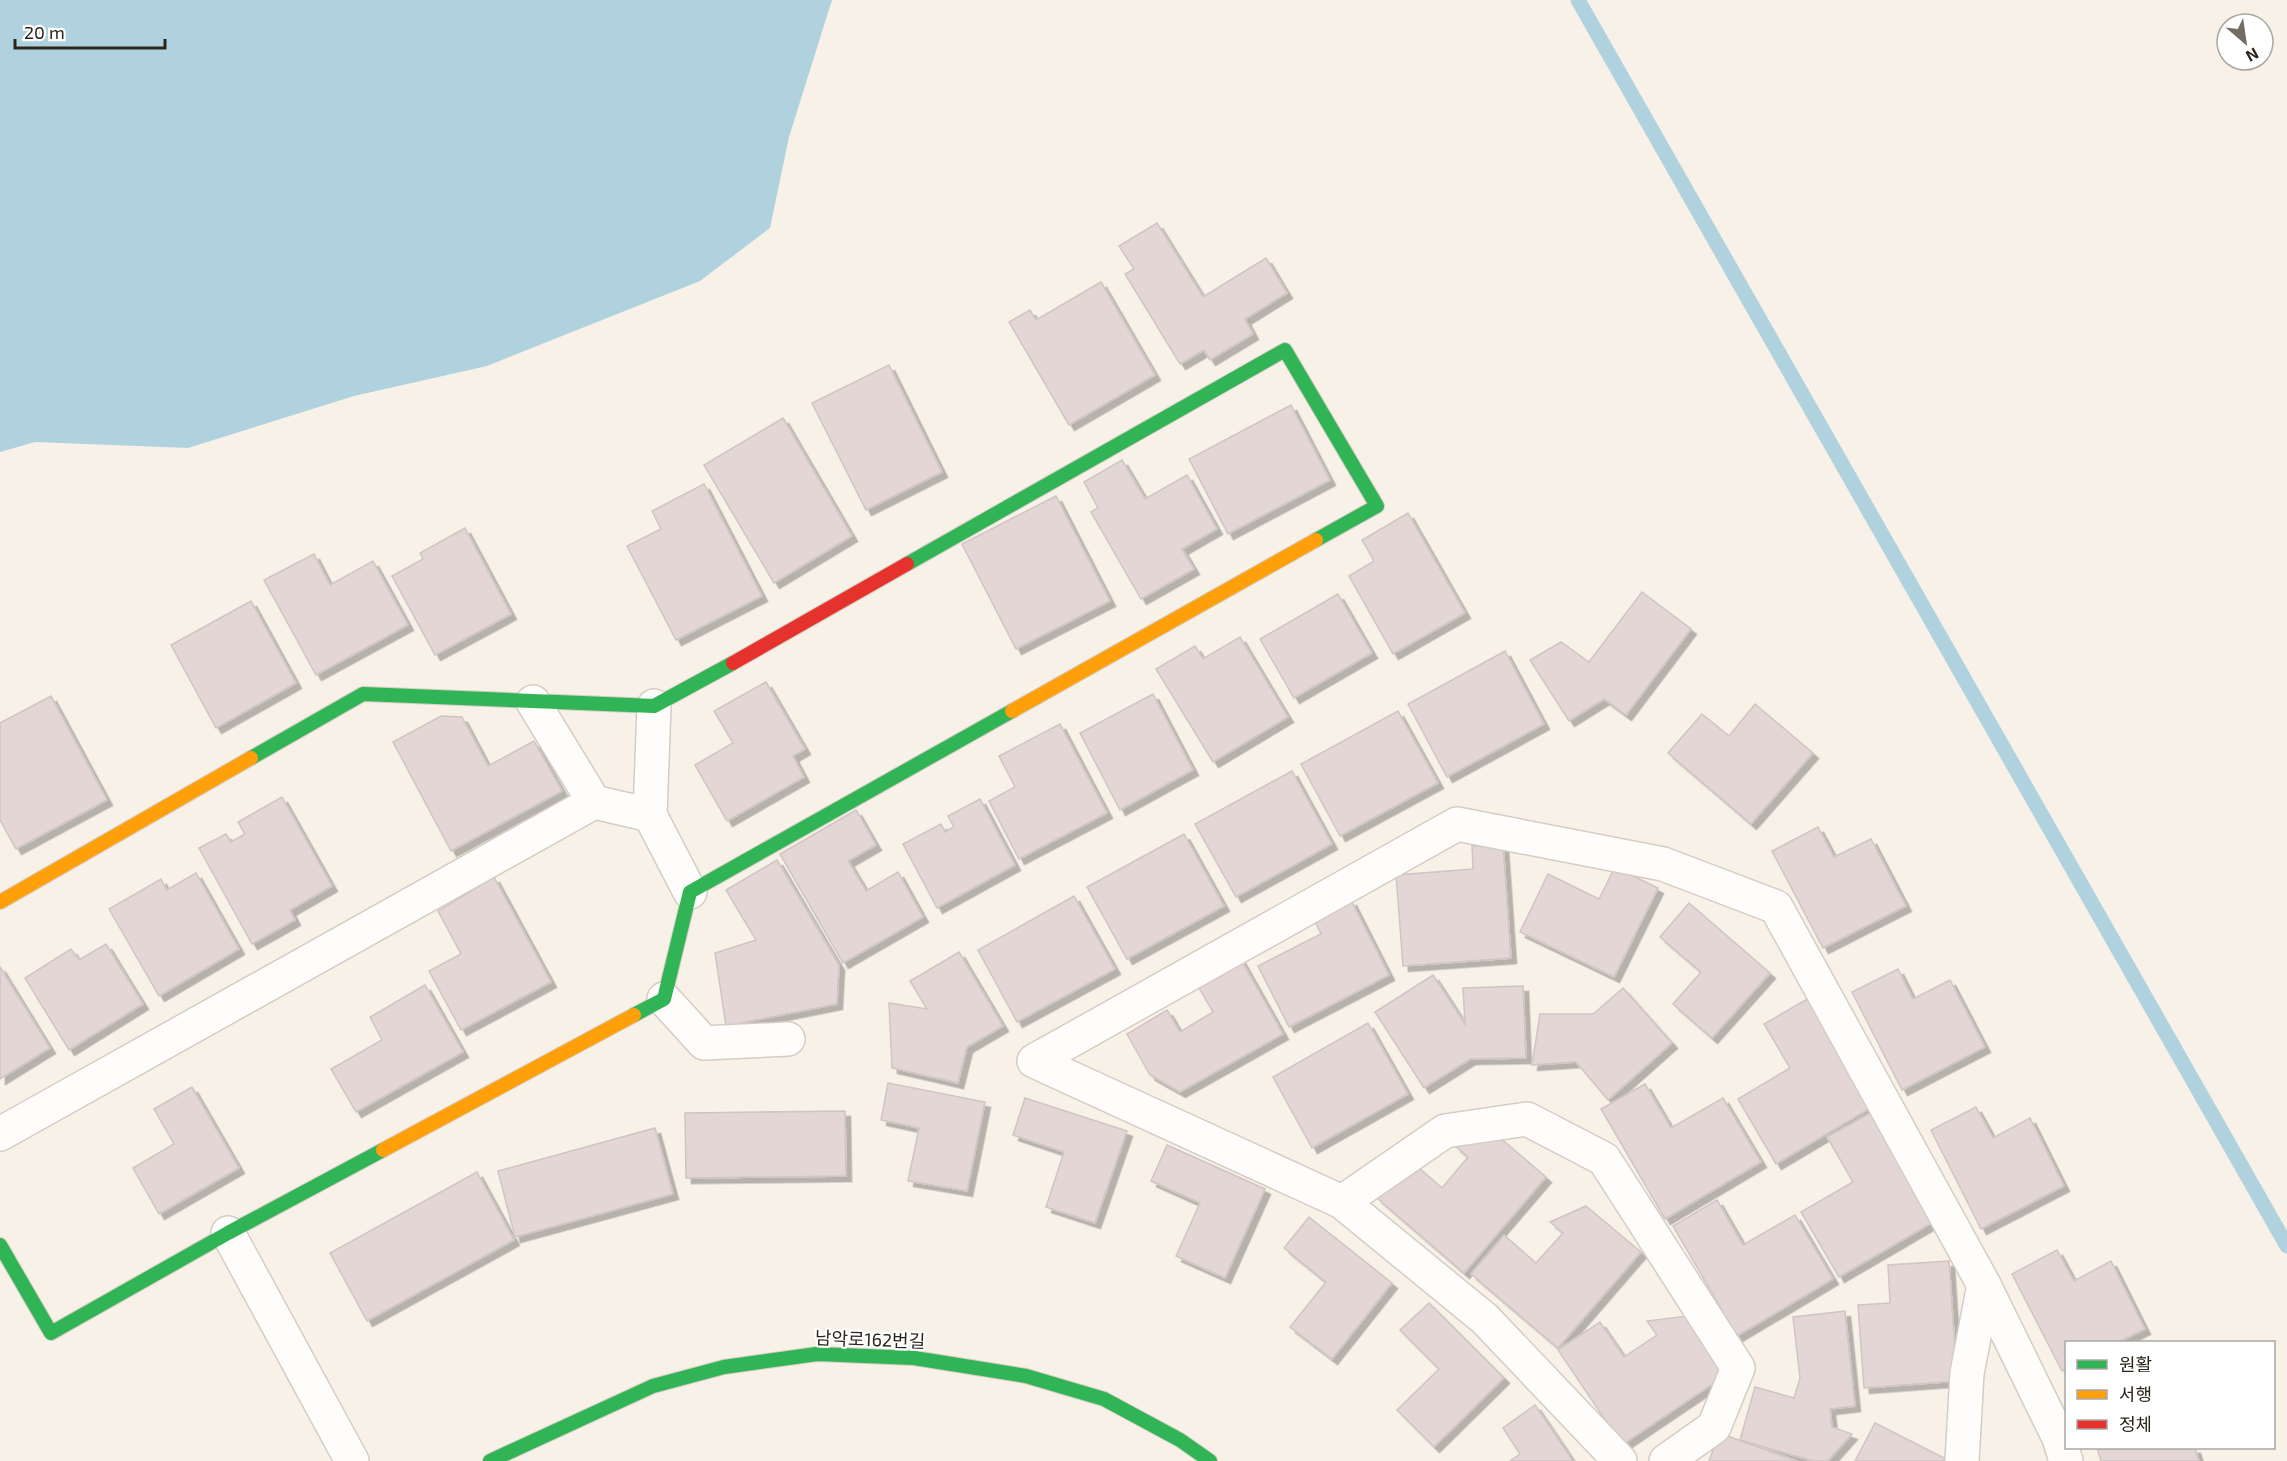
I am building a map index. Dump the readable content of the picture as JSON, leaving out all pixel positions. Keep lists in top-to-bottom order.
{
  "streets": {
    "street": ["남악로162번길"]
  },
  "legend": ["원활", "서행", "정체"],
  "scale_bar": "20 m",
  "north": "bottom right"
}
